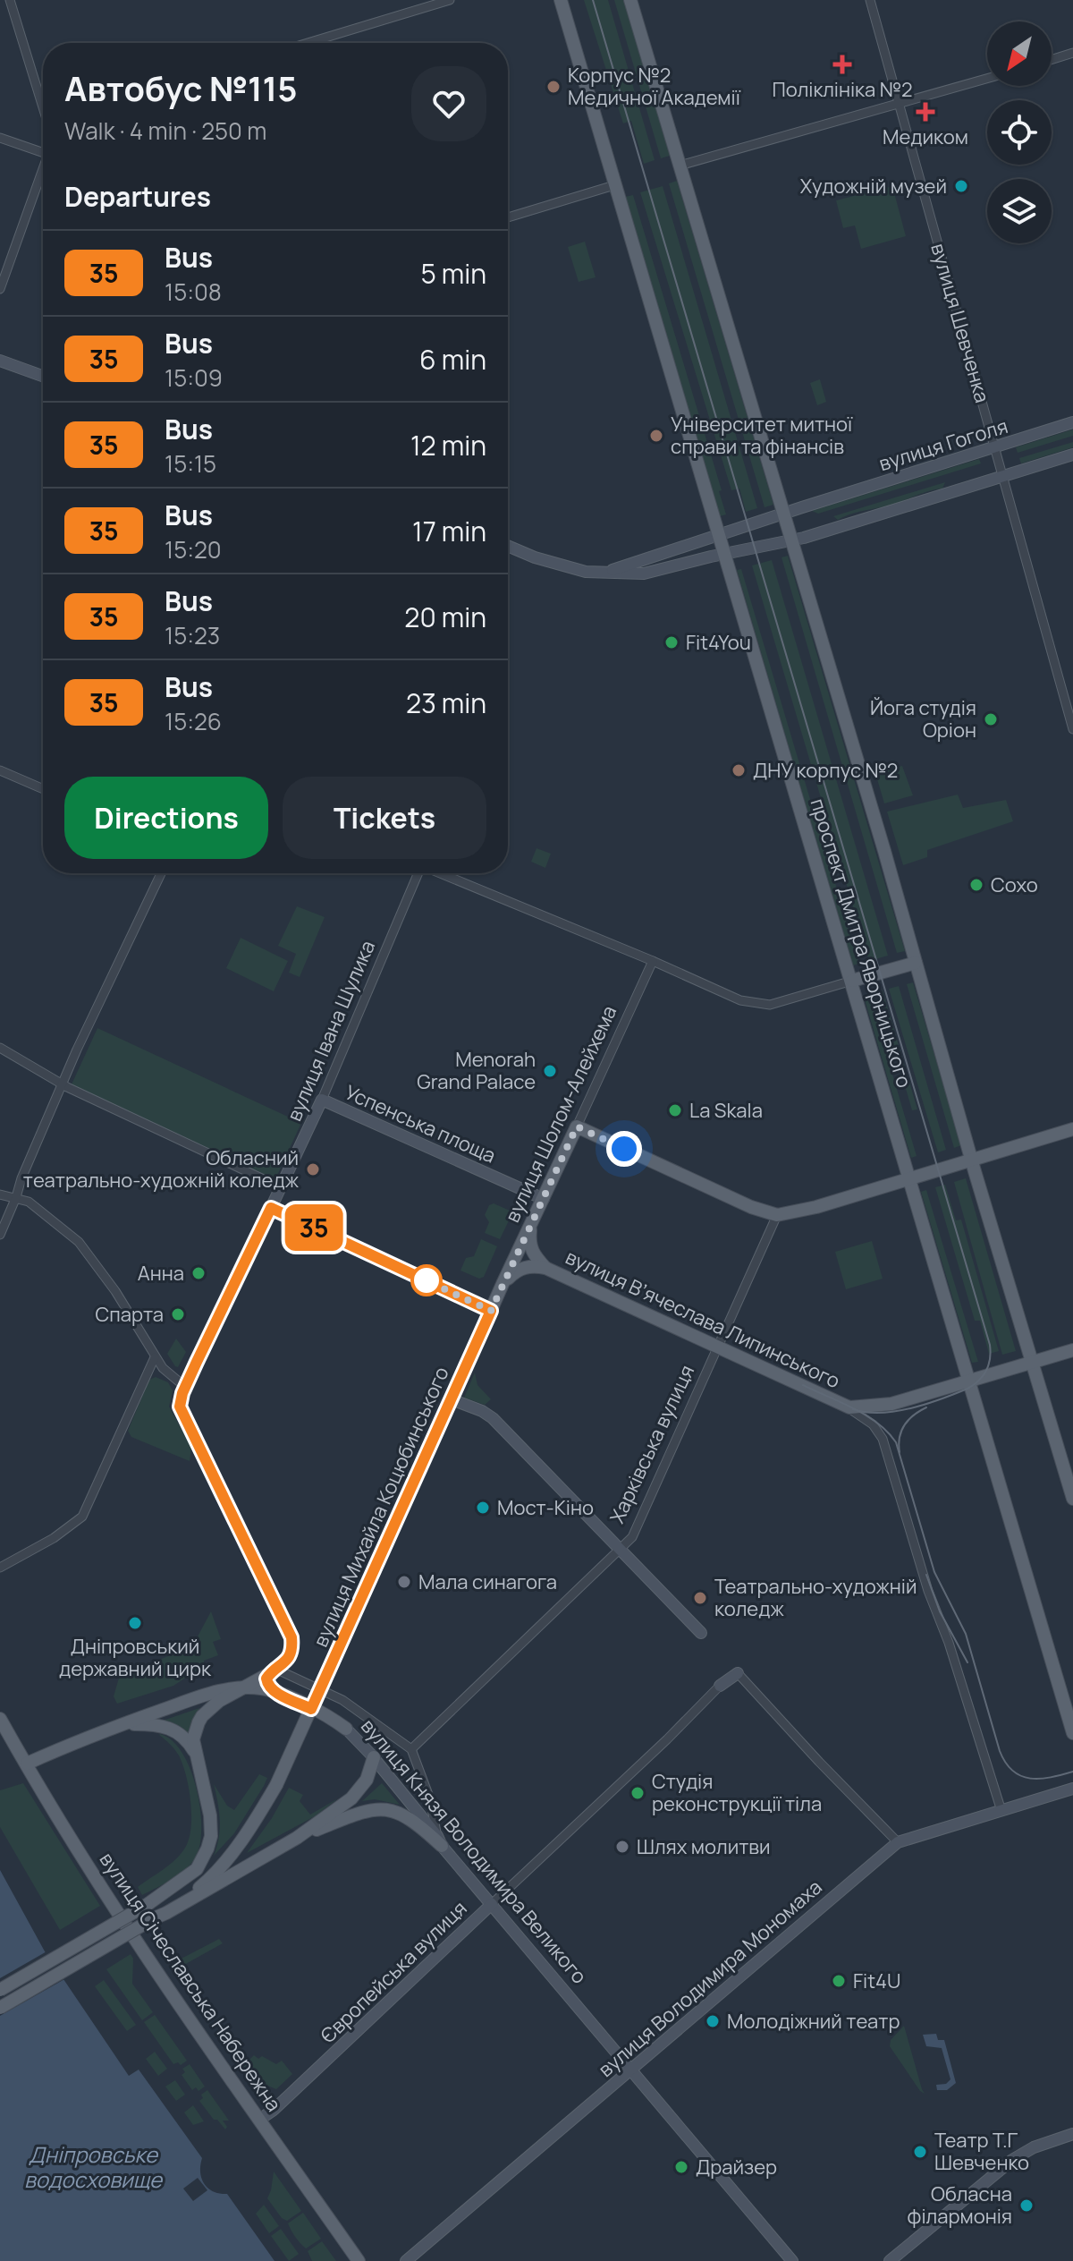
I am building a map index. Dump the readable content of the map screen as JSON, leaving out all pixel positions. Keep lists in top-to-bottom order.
{
  "streets": {
    "main road": [
      "вулиця Гоголя",
      "проспект Дмитра Яворницького",
      "вулиця Івана Шулика",
      "вулиця Шолом-Алейхема",
      "Успенська площа",
      "вулиця Вʼячеслава Липинського",
      "вулиця Михайла Коцюбинського",
      "вулиця Князя Володимира Великого",
      "Європейська вулиця",
      "вулиця Володимира Мономаха",
      "вулиця Січеславська Набережна"
    ],
    "street": ["вулиця Шевченка", "Харківська вулиця"]
  },
  "crossings": [
    ["вулиця Шевченка", "вулиця Гоголя"],
    ["вулиця Гоголя", "проспект Дмитра Яворницького"],
    ["проспект Дмитра Яворницького", "вулиця Вʼячеслава Липинського"],
    ["вулиця Івана Шулика", "Успенська площа"],
    ["вулиця Шолом-Алейхема", "Успенська площа"],
    ["вулиця Шолом-Алейхема", "вулиця Вʼячеслава Липинського"],
    ["вулиця Шолом-Алейхема", "вулиця Михайла Коцюбинського"],
    ["вулиця Вʼячеслава Липинського", "Харківська вулиця"],
    ["вулиця Вʼячеслава Липинського", "вулиця Михайла Коцюбинського"],
    ["вулиця Князя Володимира Великого", "Європейська вулиця"],
    ["вулиця Князя Володимира Великого", "вулиця Володимира Мономаха"],
    ["вулиця Князя Володимира Великого", "вулиця Січеславська Набережна"],
    ["Європейська вулиця", "вулиця Січеславська Набережна"]
  ],
  "water": ["Дніпровське водосховище"],
  "places": {
    "health": ["Поліклініка №2", "Медиком"],
    "other": [
      "Корпус №2 Медичної Академії",
      "Художній музей",
      "Університет митної справи та фінансів",
      "Fit4You",
      "Йога студія Оріон",
      "ДНУ корпус №2",
      "Сохо",
      "Menorah Grand Palace",
      "La Skala",
      "Обласний театрально-художній коледж",
      "Анна",
      "Спарта",
      "Мост-Кіно",
      "Мала синагога",
      "Театрально-художній коледж",
      "Дніпровський державний цирк",
      "Студія реконструкції тіла",
      "Шлях молитви",
      "Fit4U",
      "Молодіжний театр",
      "Театр Т.Г Шевченко",
      "Драйзер",
      "Обласна філармонія"
    ]
  },
  "lines": ["bus line 35"],
  "north": "bottom left",
  "page": {
    "on_map": "35",
    "heading": [
      ["Автобус №115", "Walk · 4 min · 250 m"],
      "Departures"
    ],
    "list": [
      {
        "mark": "35",
        "name": "Bus",
        "note": "15:08",
        "value": "5 min"
      },
      {
        "mark": "35",
        "name": "Bus",
        "note": "15:09",
        "value": "6 min"
      },
      {
        "mark": "35",
        "name": "Bus",
        "note": "15:15",
        "value": "12 min"
      },
      {
        "mark": "35",
        "name": "Bus",
        "note": "15:20",
        "value": "17 min"
      },
      {
        "mark": "35",
        "name": "Bus",
        "note": "15:23",
        "value": "20 min"
      },
      {
        "mark": "35",
        "name": "Bus",
        "note": "15:26",
        "value": "23 min"
      }
    ],
    "buttons": ["Directions", "Tickets"]
  }
}
